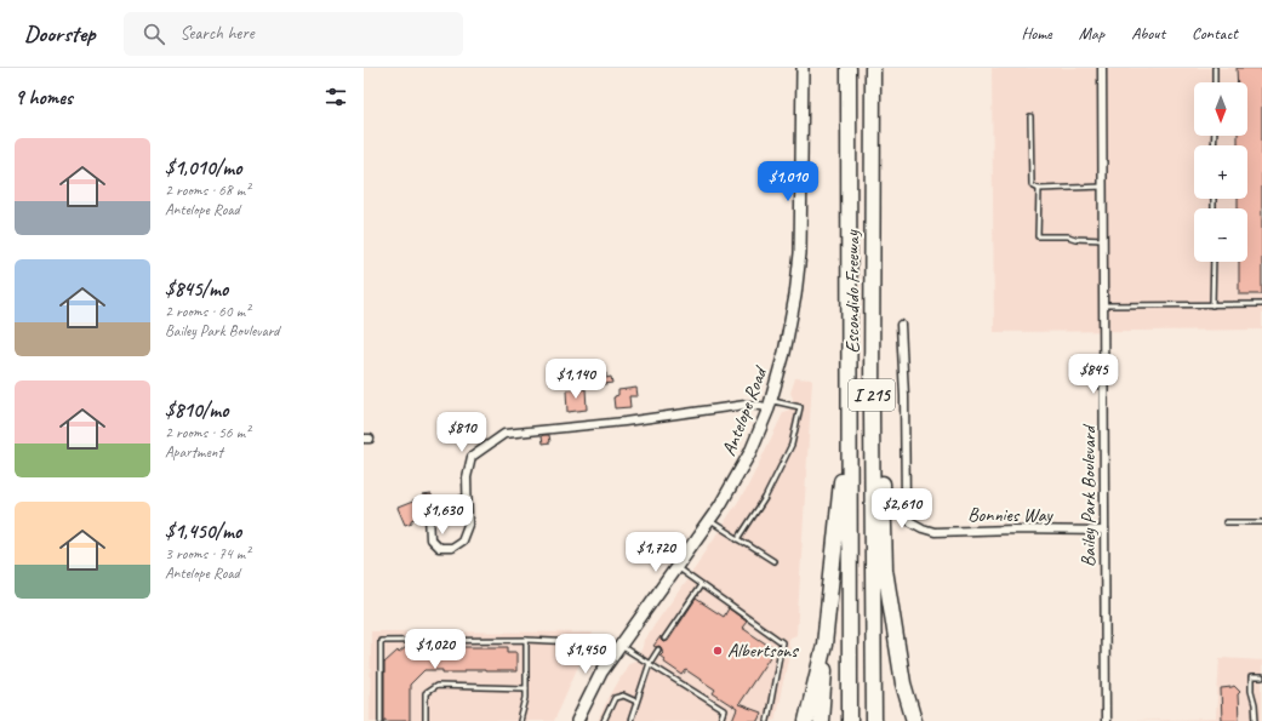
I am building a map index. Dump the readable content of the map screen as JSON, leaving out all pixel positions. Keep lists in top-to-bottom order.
{
  "streets": {
    "highway": ["Escondido Freeway", "I 215"],
    "main road": ["Antelope Road"],
    "street": ["Bailey Park Boulevard", "Bonnies Way"]
  },
  "crossings": [
    ["Bailey Park Boulevard", "Bonnies Way"]
  ],
  "places": ["Albertsons"],
  "north": "bottom",
  "page": {
    "header": "Doorstep",
    "search": "Search here",
    "nav": [
      "Home",
      "Map",
      "About",
      "Contact"
    ],
    "heading": "9 homes",
    "map_buttons": ["+", "−"],
    "list": [
      {
        "name": "$1,010/mo",
        "note": "2 rooms · 68 m² · Antelope Road"
      },
      {
        "name": "$845/mo",
        "note": "2 rooms · 60 m² · Bailey Park Boulevard"
      },
      {
        "name": "$810/mo",
        "note": "2 rooms · 56 m² · Apartment"
      },
      {
        "name": "$1,450/mo",
        "note": "3 rooms · 74 m² · Antelope Road"
      }
    ],
    "price": [
      "$1,010",
      "$845",
      "$1,140",
      "$810",
      "$2,610",
      "$1,630",
      "$1,720",
      "$1,020",
      "$1,450"
    ]
  }
}
